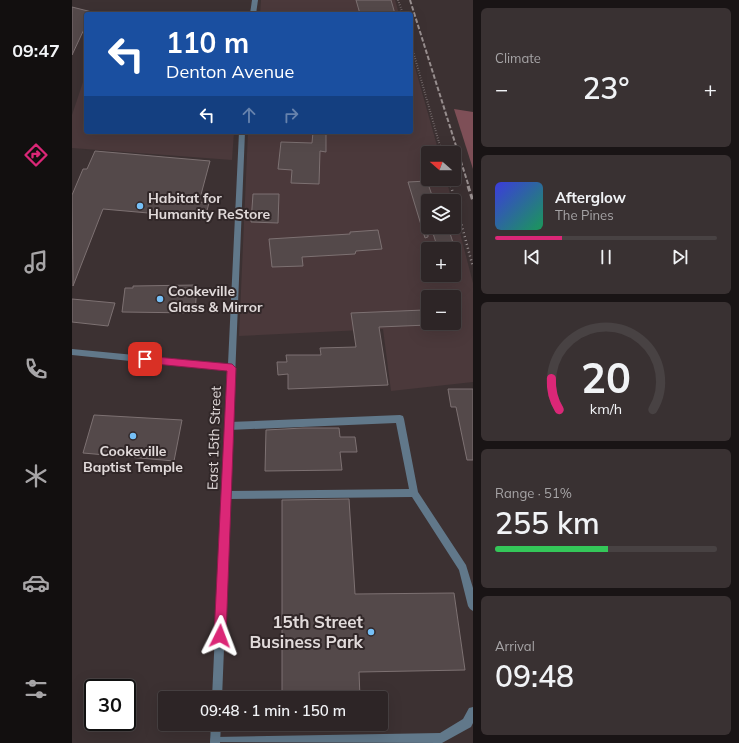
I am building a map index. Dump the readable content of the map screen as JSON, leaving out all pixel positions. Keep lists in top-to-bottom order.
{
  "streets": {
    "street": ["East 15th Street"]
  },
  "places": [
    "Habitat for Humanity ReStore",
    "Cookeville Glass & Mirror",
    "Cookeville Baptist Temple",
    "15th Street Business Park"
  ],
  "north": "left",
  "page": {
    "tabs": "09:47",
    "tile": [
      "Climate",
      ["Range · 51%", "255 km"],
      ["Arrival", "09:48"]
    ],
    "turn": ["110 m", "Denton Avenue"],
    "heat": ["−", "23°", "+"],
    "map_buttons": ["+", "−"],
    "song": ["Afterglow", "The Pines"],
    "limit": "30",
    "trip": "09:48 · 1 min · 150 m",
    "gauge": ["20", "km/h"]
  }
}
